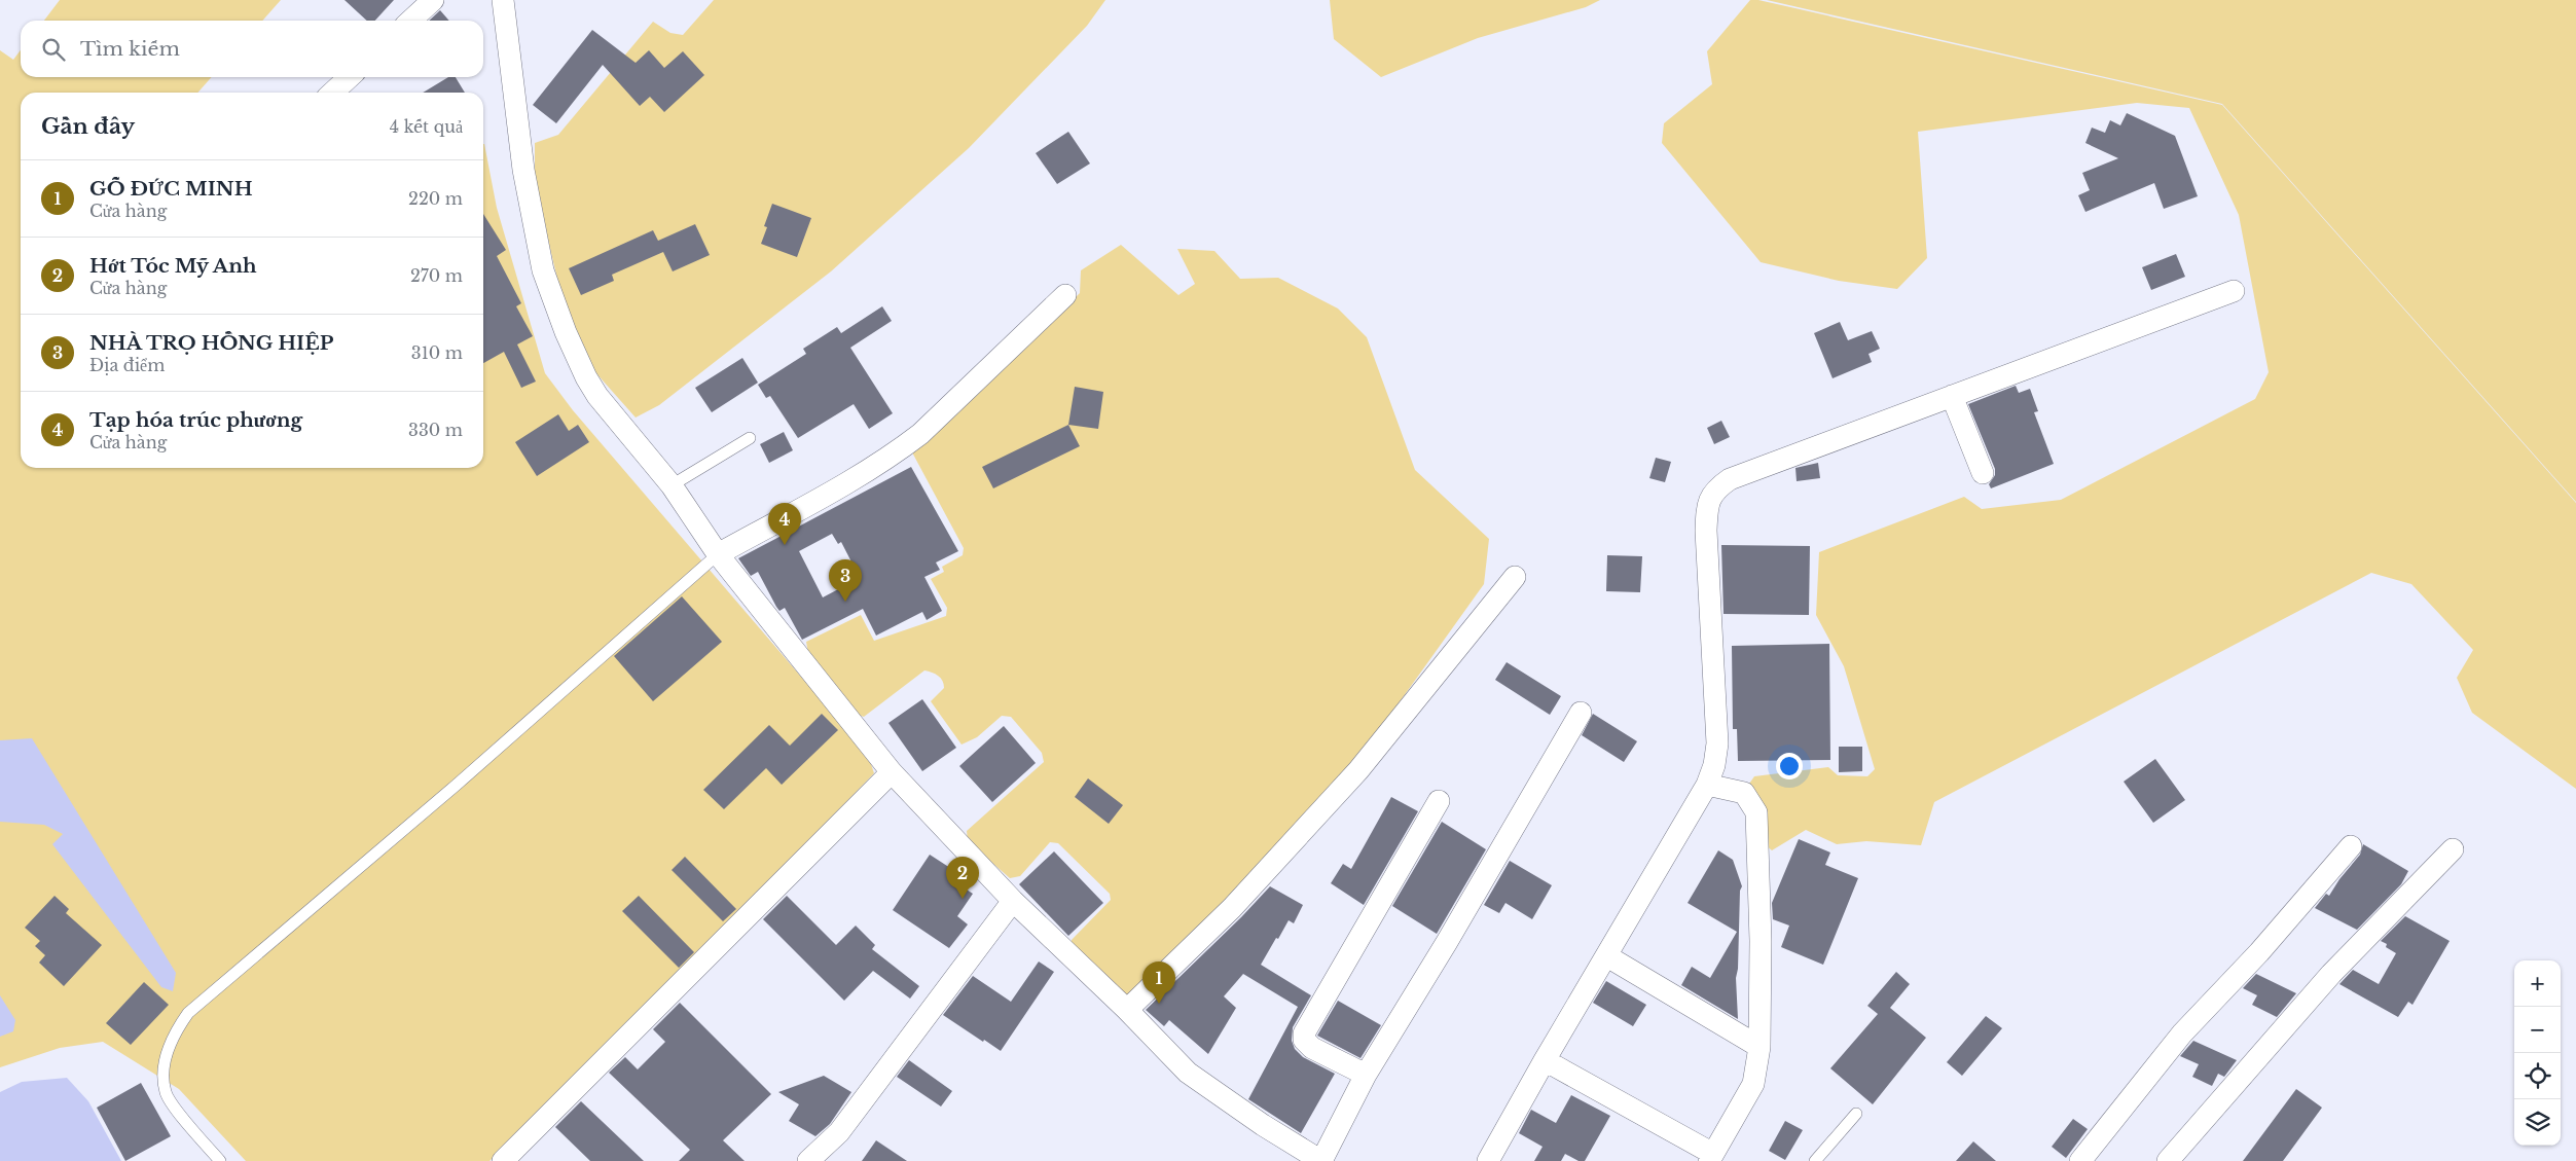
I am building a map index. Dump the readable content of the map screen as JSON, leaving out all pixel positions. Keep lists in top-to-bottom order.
{
  "page": {
    "search": "Tìm kiếm",
    "heading": ["Gần đây", "4 kết quả"],
    "list": [
      {
        "mark": "1",
        "name": "GỖ ĐỨC MINH",
        "note": "Cửa hàng",
        "value": "220 m"
      },
      {
        "mark": "2",
        "name": "Hớt Tóc Mỹ Anh",
        "note": "Cửa hàng",
        "value": "270 m"
      },
      {
        "mark": "3",
        "name": "NHÀ TRỌ HỒNG HIỆP",
        "note": "Địa điểm",
        "value": "310 m"
      },
      {
        "mark": "4",
        "name": "Tạp hóa trúc phương",
        "note": "Cửa hàng",
        "value": "330 m"
      }
    ],
    "pins": [
      "4",
      "3",
      "2",
      "1"
    ],
    "map_buttons": ["+", "−"]
  }
}
